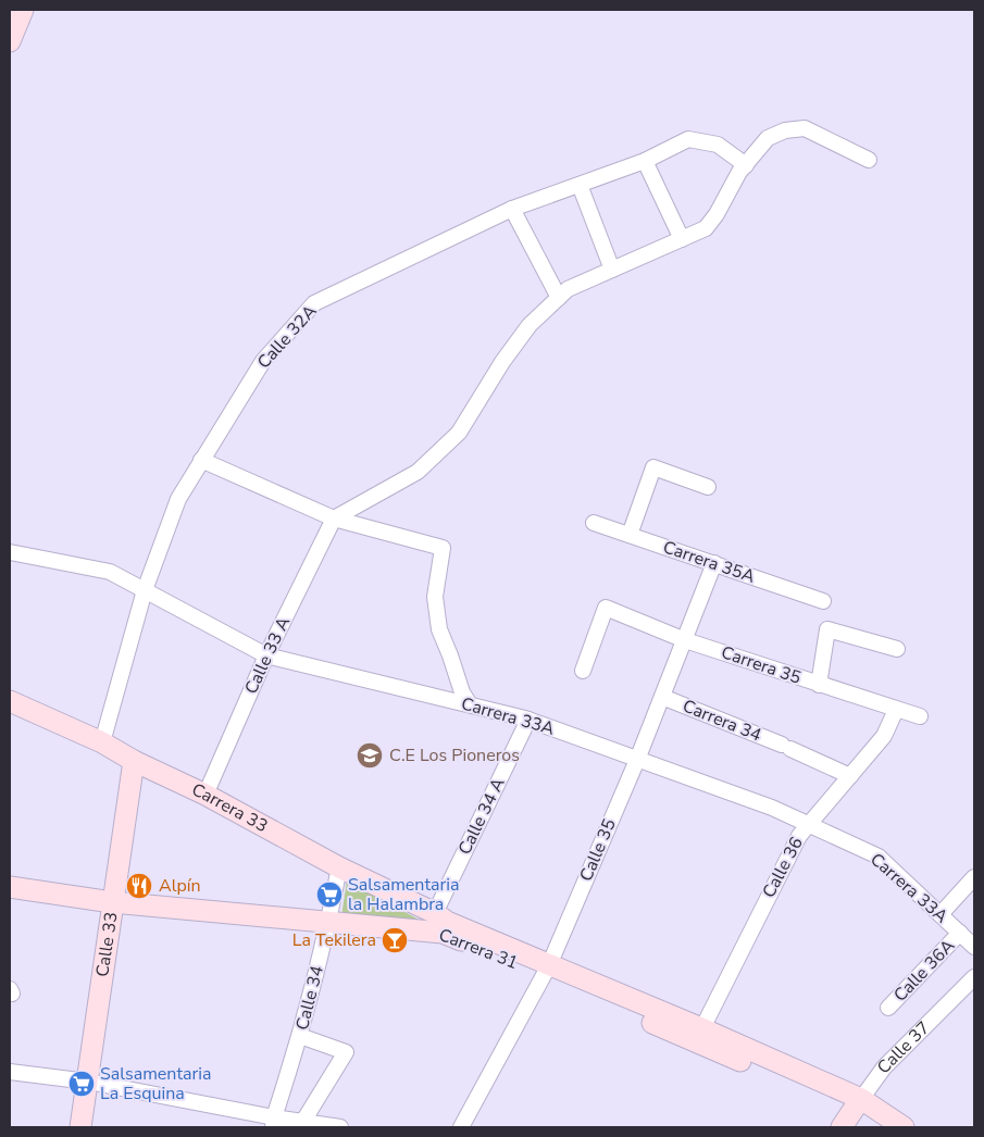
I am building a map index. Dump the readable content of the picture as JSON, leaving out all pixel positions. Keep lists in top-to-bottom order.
{
  "streets": {
    "main road": [
      "Carrera 33",
      "Calle 33",
      "Carrera 31",
      "Calle 37"
    ],
    "street": [
      "Calle 32A",
      "Carrera 35A",
      "Calle 33 A",
      "Carrera 35",
      "Carrera 33A",
      "Carrera 34",
      "Calle 34 A",
      "Calle 35",
      "Calle 36",
      "Calle 36A",
      "Calle 34"
    ]
  },
  "crossings": [
    ["Calle 32A", "Carrera 33A"],
    ["Calle 32A", "Carrera 33"],
    ["Carrera 35A", "Calle 35"],
    ["Calle 33 A", "Carrera 33A"],
    ["Calle 33 A", "Carrera 33"],
    ["Carrera 35", "Calle 35"],
    ["Carrera 35", "Calle 36"],
    ["Carrera 33A", "Calle 34 A"],
    ["Carrera 33A", "Calle 35"],
    ["Carrera 33A", "Calle 36"],
    ["Carrera 33A", "Calle 36A"],
    ["Carrera 34", "Calle 35"],
    ["Carrera 34", "Calle 36"],
    ["Carrera 33", "Calle 34 A"],
    ["Carrera 33", "Calle 33"],
    ["Carrera 33", "Carrera 31"],
    ["Carrera 33", "Calle 34"],
    ["Calle 34 A", "Carrera 31"],
    ["Calle 35", "Carrera 31"],
    ["Calle 36", "Carrera 31"],
    ["Calle 33", "Carrera 31"],
    ["Carrera 31", "Calle 34"],
    ["Carrera 31", "Calle 37"]
  ],
  "places": {
    "school or university": ["C.E Los Pioneros"],
    "restaurant": ["Alpín"],
    "supermarket": ["Salsamentaria la Halambra", "Salsamentaria La Esquina"],
    "bar": ["La Tekilera"]
  }
}
